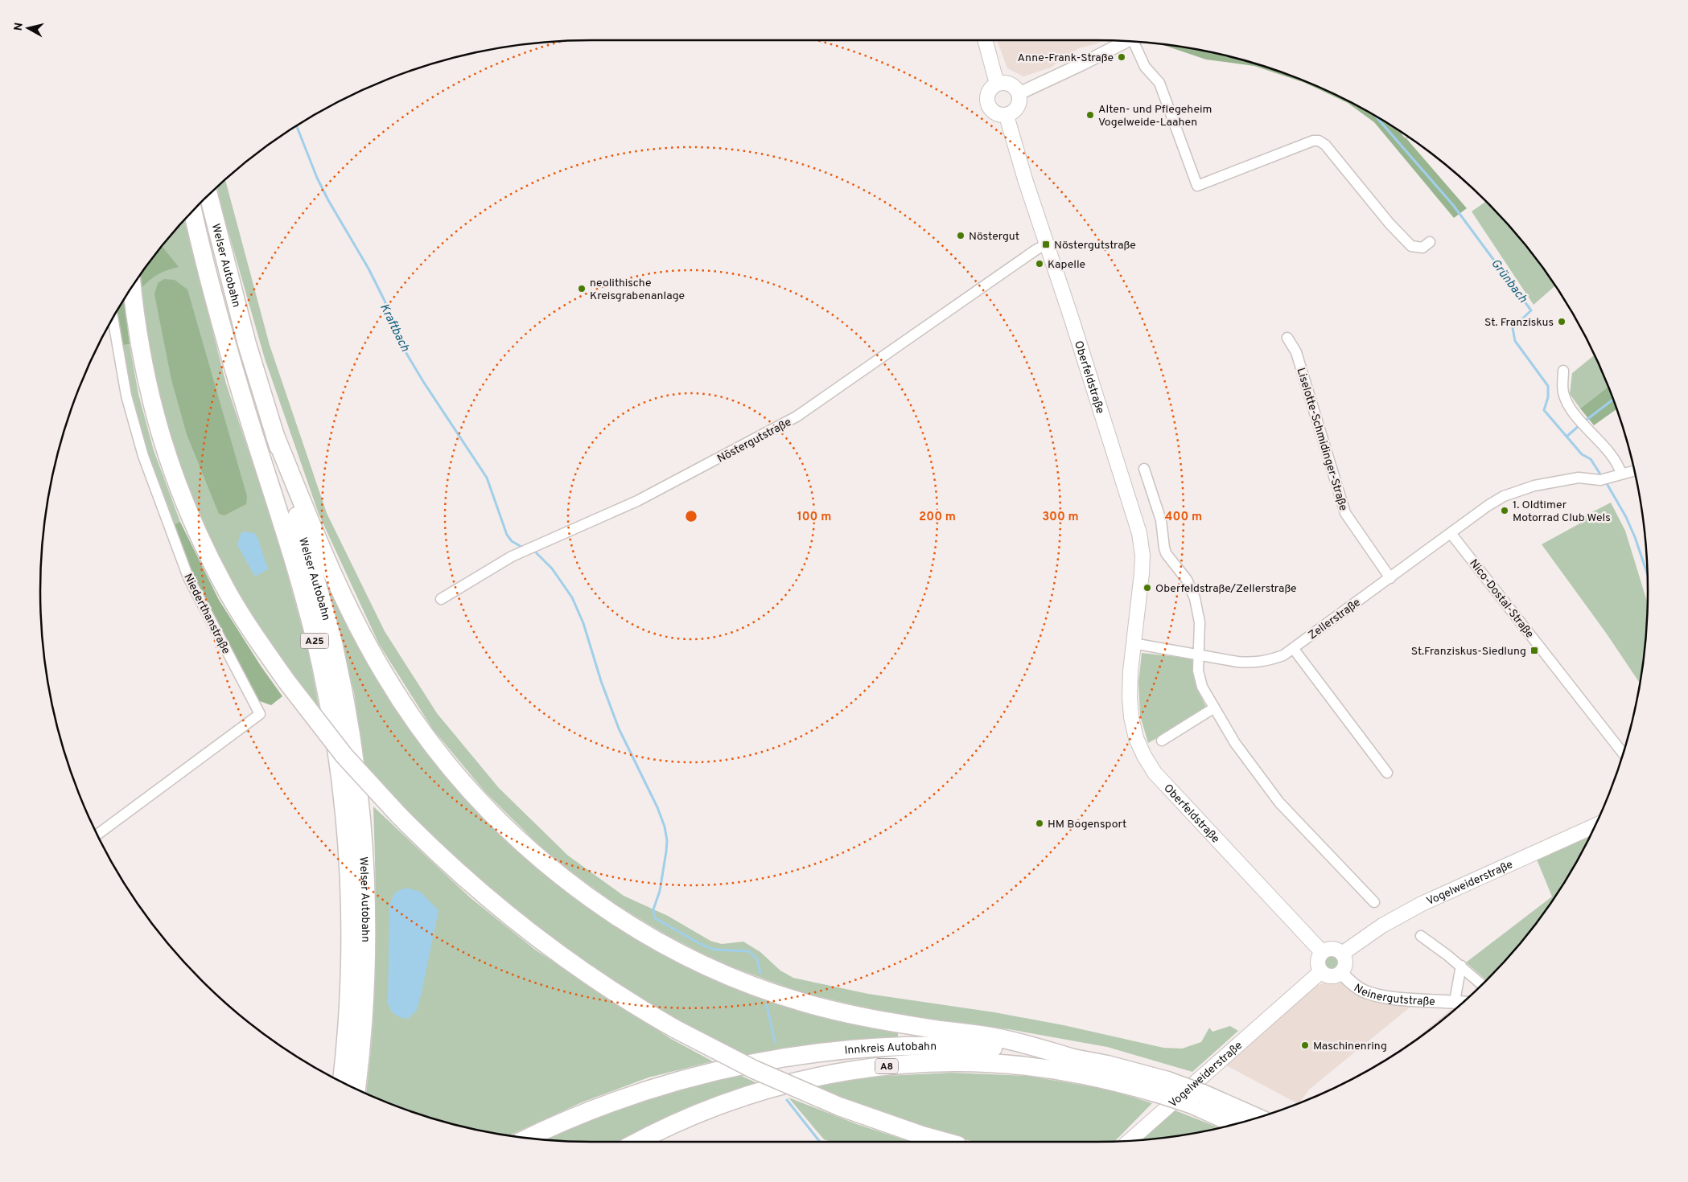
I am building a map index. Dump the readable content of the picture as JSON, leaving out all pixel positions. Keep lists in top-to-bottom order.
{
  "streets": {
    "highway": [
      "Welser Autobahn",
      "A25",
      "Innkreis Autobahn",
      "A8"
    ],
    "main road": ["Oberfeldstraße", "Vogelweiderstraße"],
    "street": [
      "Liselotte-Schmidinger-Straße",
      "Nöstergutstraße",
      "Nico-Dostal-Straße",
      "Niederthanstraße",
      "Zellerstraße",
      "Neinergutstraße"
    ]
  },
  "crossings": [
    ["Oberfeldstraße", "Nöstergutstraße"],
    ["Oberfeldstraße", "Vogelweiderstraße"],
    ["Oberfeldstraße", "Neinergutstraße"],
    ["Liselotte-Schmidinger-Straße", "Zellerstraße"],
    ["Nico-Dostal-Straße", "Zellerstraße"],
    ["Vogelweiderstraße", "Neinergutstraße"]
  ],
  "water": ["Grünbach", "Kraftbach"],
  "places": {
    "other": [
      "Anne-Frank-Straße",
      "Alten- und Pflegeheim Vogelweide-Laahen",
      "Nöstergut",
      "Kapelle",
      "neolithische Kreisgrabenanlage",
      "St. Franziskus",
      "1. Oldtimer Motorrad Club Wels",
      "Oberfeldstraße/Zellerstraße",
      "HM Bogensport",
      "Maschinenring"
    ],
    "transit": ["Nöstergutstraße", "St.Franziskus-Siedlung"]
  },
  "north": "left",
  "rings": [
    "100 m",
    "200 m",
    "300 m",
    "400 m"
  ]
}
